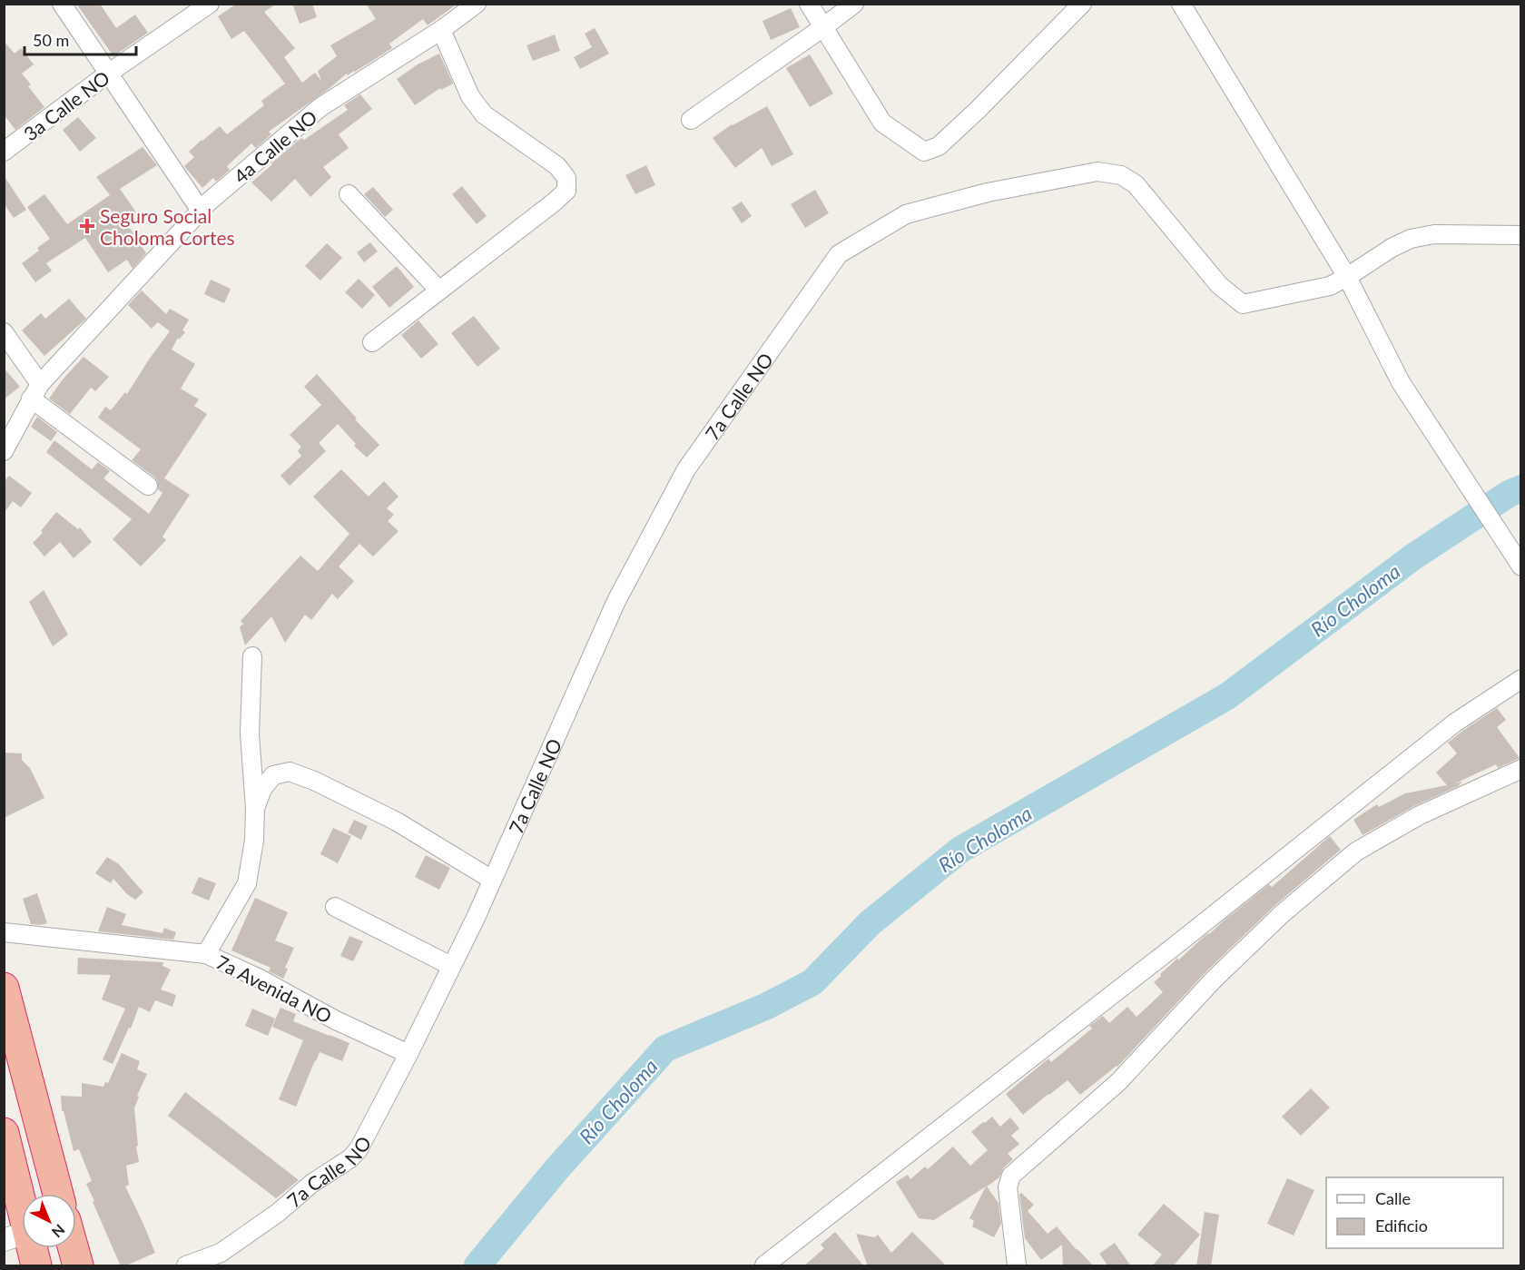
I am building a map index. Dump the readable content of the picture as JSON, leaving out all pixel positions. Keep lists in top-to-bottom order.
{
  "streets": {
    "street": [
      "3a Calle NO",
      "4a Calle NO",
      "7a Calle NO",
      "7a Avenida NO"
    ]
  },
  "crossings": [
    ["7a Calle NO", "7a Avenida NO"]
  ],
  "water": ["Río Choloma"],
  "places": {
    "health": ["Seguro Social Choloma Cortes"]
  },
  "legend": ["Calle", "Edificio"],
  "scale_bar": "50 m",
  "north": "bottom right"
}
